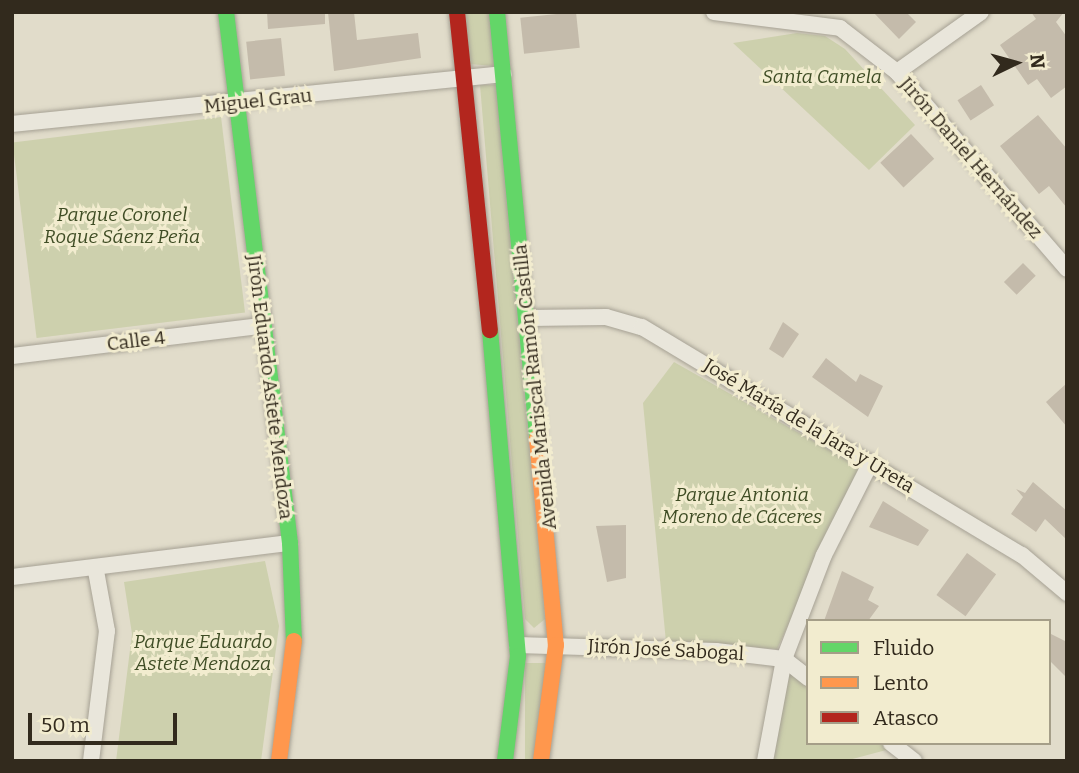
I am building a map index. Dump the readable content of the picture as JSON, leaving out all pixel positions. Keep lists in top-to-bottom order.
{
  "streets": {
    "main road": ["Jirón Eduardo Astete Mendoza", "Avenida Mariscal Ramón Castilla"],
    "street": [
      "Miguel Grau",
      "Jirón Daniel Hernández",
      "Calle 4",
      "José María de la Jara y Ureta",
      "Jirón José Sabogal"
    ]
  },
  "crossings": [
    ["Miguel Grau", "Jirón Eduardo Astete Mendoza"],
    ["Miguel Grau", "Avenida Mariscal Ramón Castilla"],
    ["Calle 4", "Jirón Eduardo Astete Mendoza"],
    ["Avenida Mariscal Ramón Castilla", "José María de la Jara y Ureta"],
    ["Avenida Mariscal Ramón Castilla", "Jirón José Sabogal"]
  ],
  "parks": [
    "Santa Camela",
    "Parque Coronel Roque Sáenz Peña",
    "Parque Antonia Moreno de Cáceres",
    "Parque Eduardo Astete Mendoza"
  ],
  "legend": ["Fluido", "Lento", "Atasco"],
  "scale_bar": "50 m",
  "north": "right"
}
